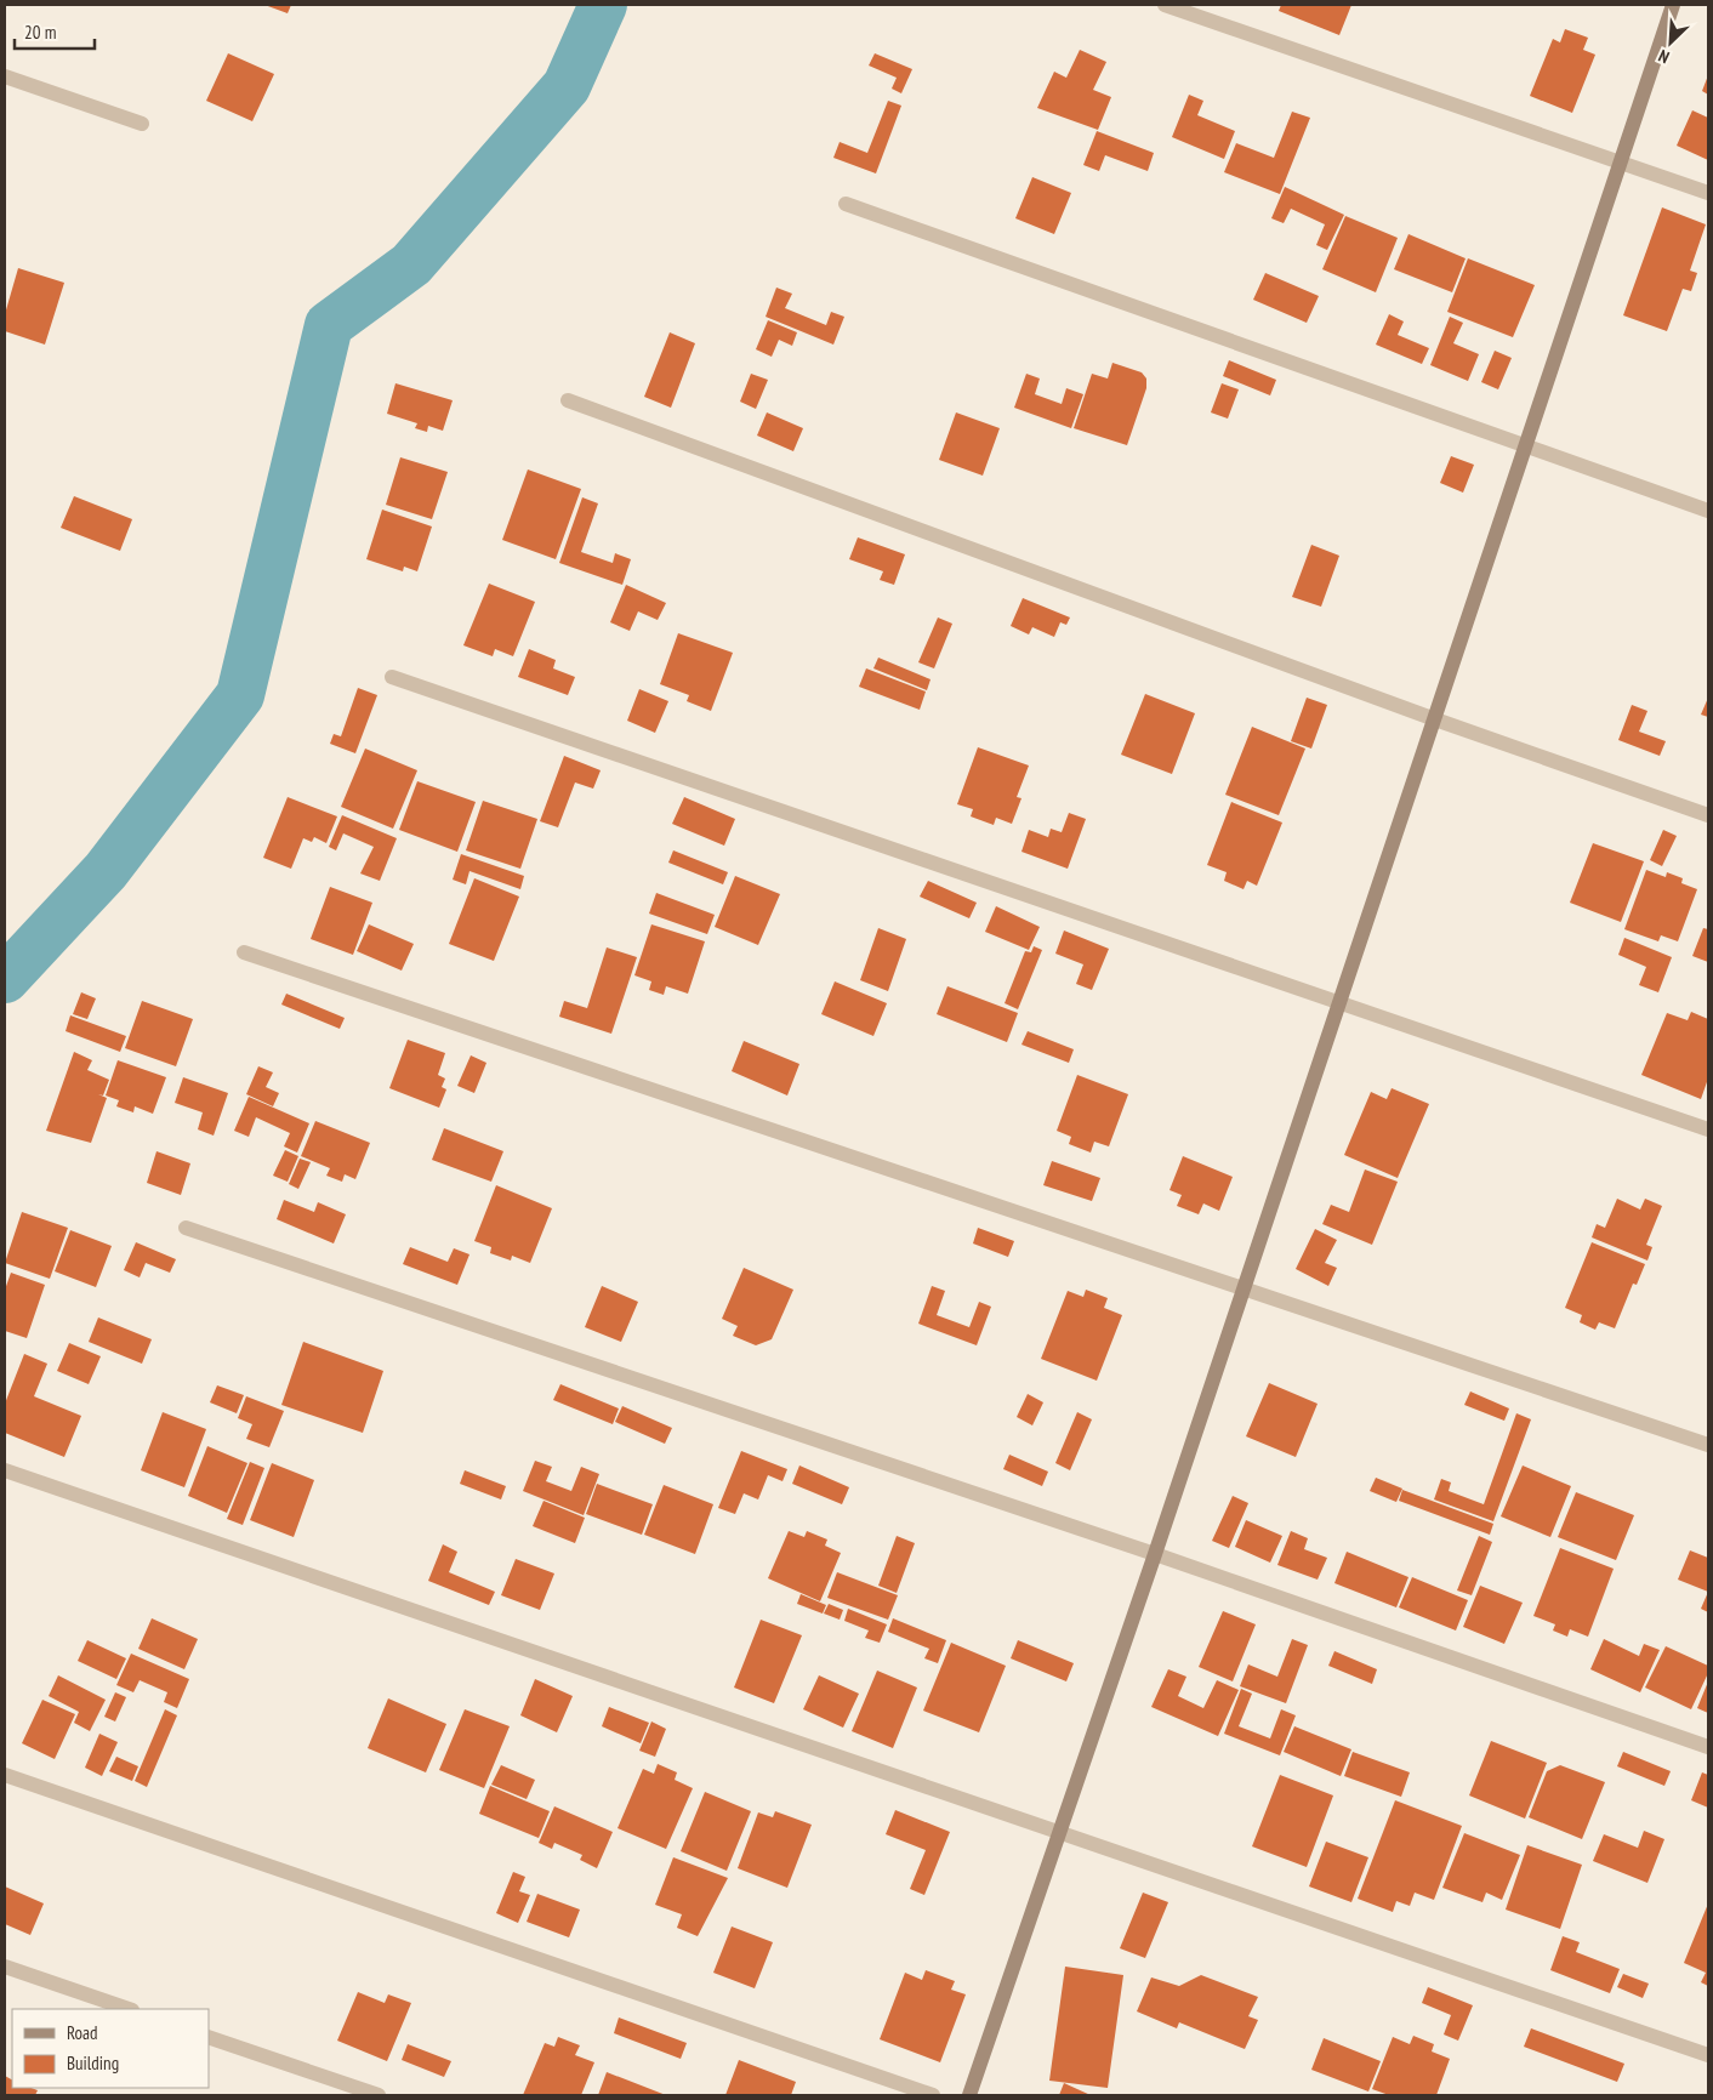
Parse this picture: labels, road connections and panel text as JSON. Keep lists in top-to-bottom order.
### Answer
{
  "legend": ["Road", "Building"],
  "scale_bar": "20 m",
  "north": "bottom left"
}
